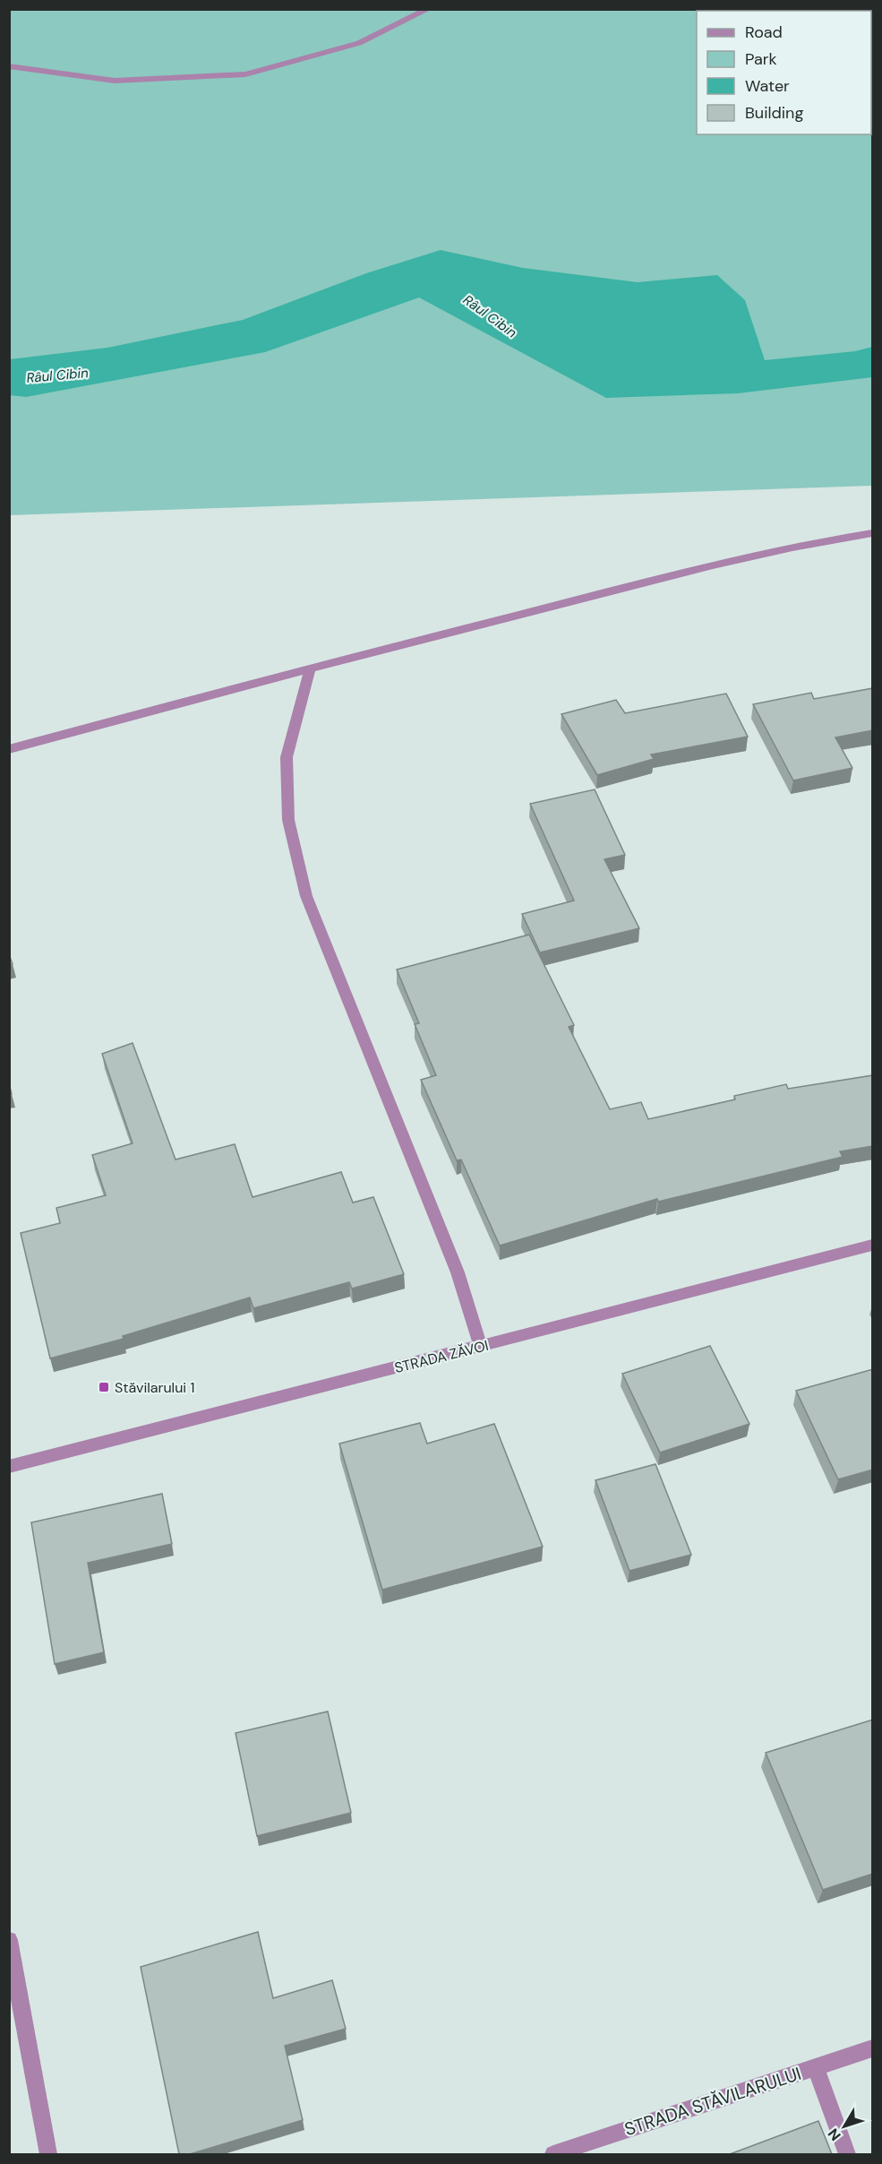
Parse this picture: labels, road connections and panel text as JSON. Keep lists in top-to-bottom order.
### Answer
{
  "streets": {
    "street": ["STRADA ZĂVOI", "STRADA STĂVILARULUI"]
  },
  "water": ["Râul Cibin"],
  "places": {
    "transit": ["Stăvilarului 1"]
  },
  "legend": [
    "Road",
    "Park",
    "Water",
    "Building"
  ],
  "north": "bottom left"
}
